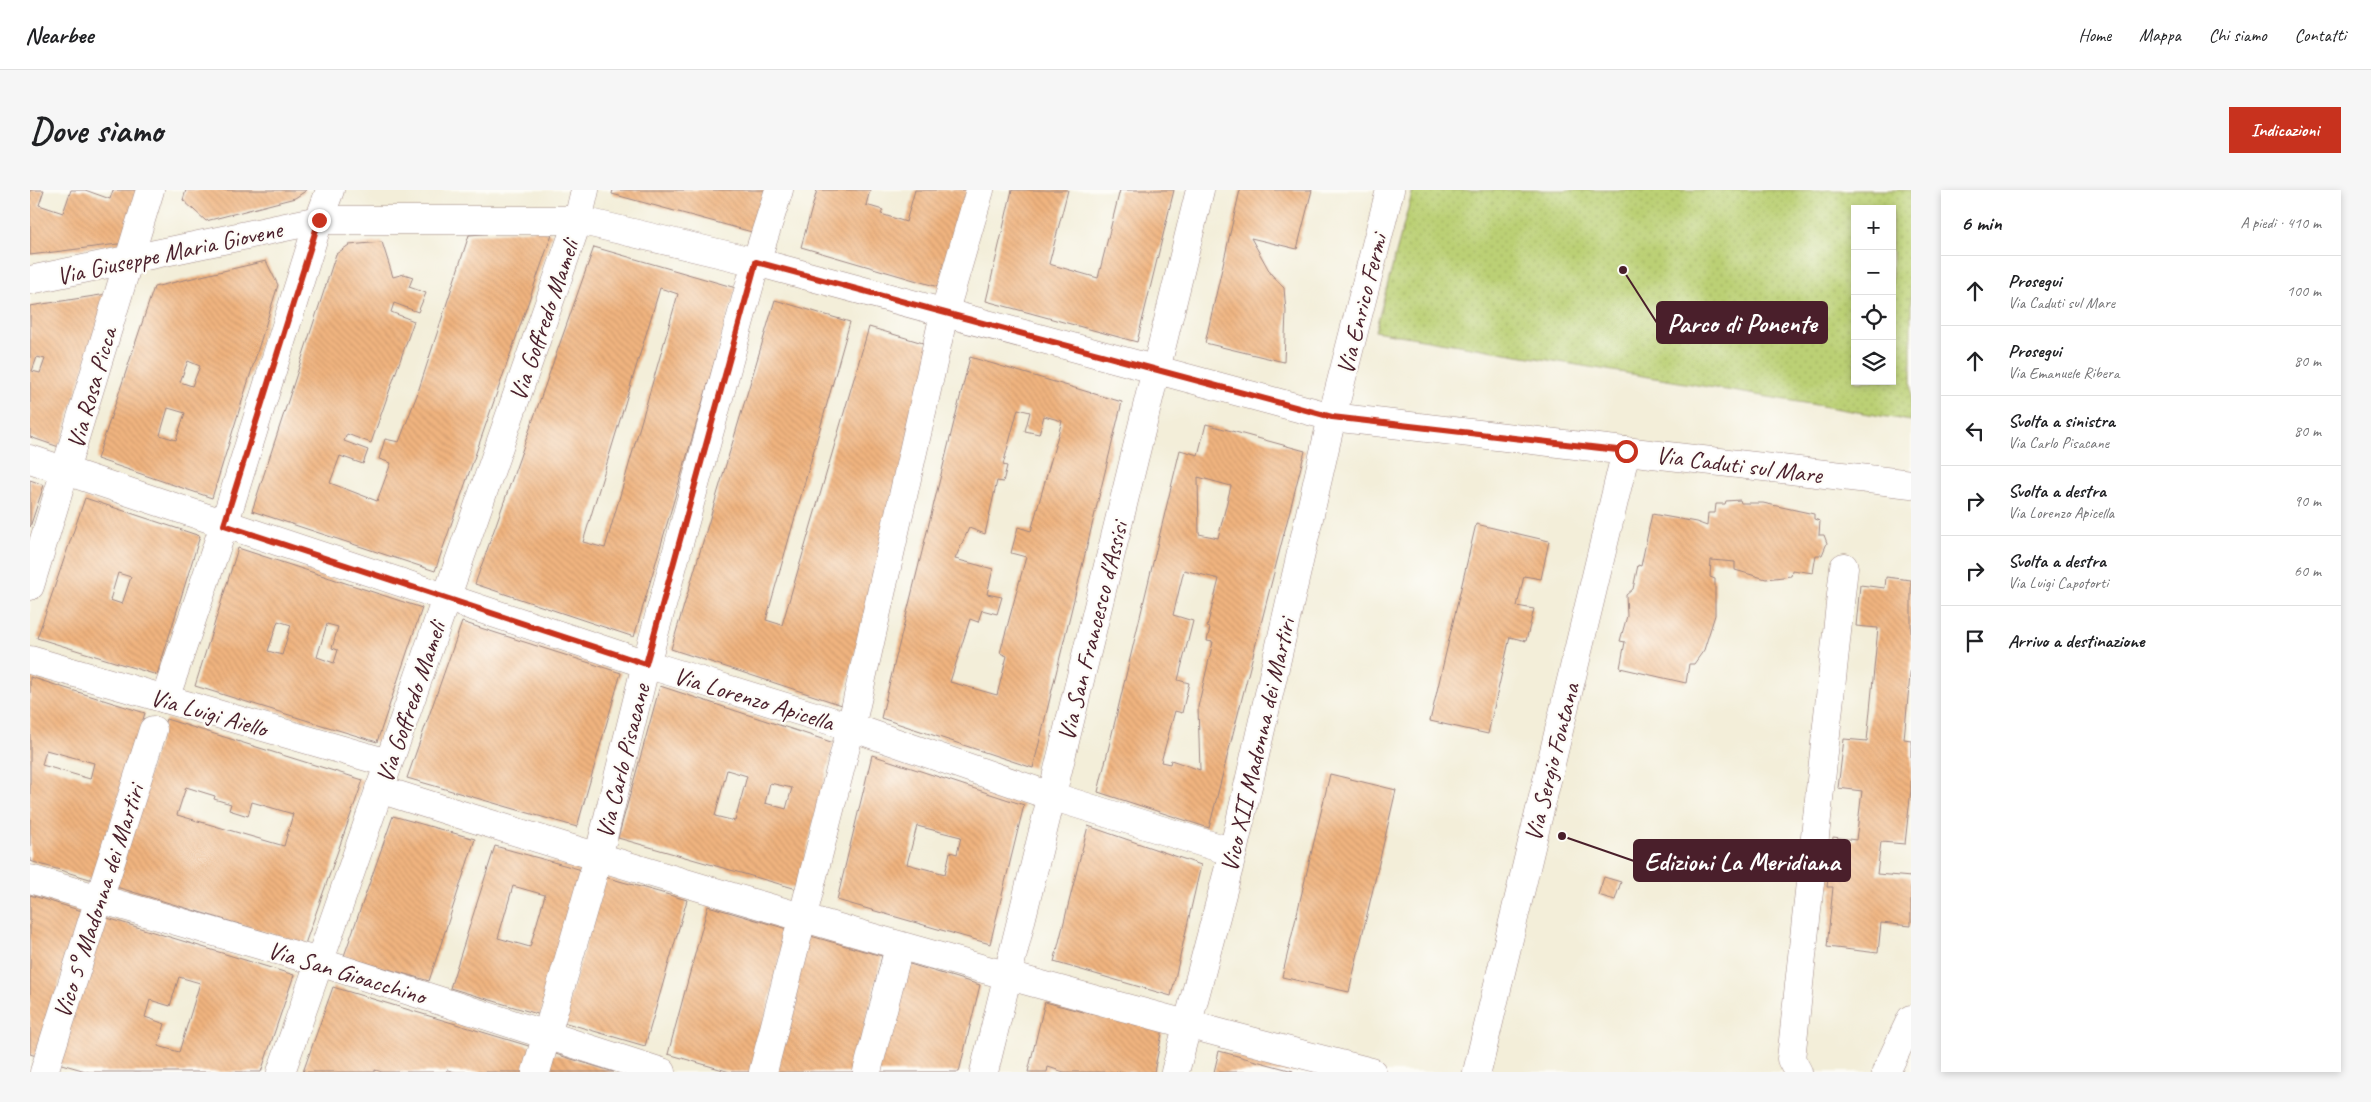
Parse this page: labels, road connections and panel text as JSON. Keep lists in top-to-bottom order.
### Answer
{
  "streets": {
    "street": [
      "Via Giuseppe Maria Giovene",
      "Via Enrico Fermi",
      "Via Goffredo Mameli",
      "Via Rosa Picca",
      "Via Caduti sul Mare",
      "Via San Francesco d'Assisi",
      "Via Lorenzo Apicella",
      "Via Luigi Aiello",
      "Vico XII Madonna dei Martiri",
      "Via Carlo Pisacane",
      "Via Sergio Fontana",
      "Vico 5° Madonna dei Martiri",
      "Via San Gioacchino"
    ]
  },
  "crossings": [
    ["Via Giuseppe Maria Giovene", "Via Goffredo Mameli"],
    ["Via Giuseppe Maria Giovene", "Via Rosa Picca"],
    ["Via Giuseppe Maria Giovene", "Via Caduti sul Mare"],
    ["Via Giuseppe Maria Giovene", "Via Carlo Pisacane"],
    ["Via Enrico Fermi", "Via Caduti sul Mare"],
    ["Via Enrico Fermi", "Vico XII Madonna dei Martiri"],
    ["Via Goffredo Mameli", "Via Lorenzo Apicella"],
    ["Via Goffredo Mameli", "Via Luigi Aiello"],
    ["Via Goffredo Mameli", "Via San Gioacchino"],
    ["Via Rosa Picca", "Via Lorenzo Apicella"],
    ["Via Caduti sul Mare", "Via San Francesco d'Assisi"],
    ["Via Caduti sul Mare", "Vico XII Madonna dei Martiri"],
    ["Via Caduti sul Mare", "Via Sergio Fontana"],
    ["Via San Francesco d'Assisi", "Via Lorenzo Apicella"],
    ["Via Lorenzo Apicella", "Vico XII Madonna dei Martiri"],
    ["Via Lorenzo Apicella", "Via Carlo Pisacane"],
    ["Via Carlo Pisacane", "Via San Gioacchino"],
    ["Vico 5° Madonna dei Martiri", "Via San Gioacchino"]
  ],
  "places": ["Parco di Ponente", "Edizioni La Meridiana"],
  "page": {
    "header": "Nearbee",
    "nav": [
      "Home",
      "Mappa",
      "Chi siamo",
      "Contatti"
    ],
    "buttons": "Indicazioni",
    "title": "Dove siamo",
    "heading": ["6 min", "A piedi · 410 m"],
    "map_buttons": ["+", "−"],
    "list": [
      ["Prosegui", "Via Caduti sul Mare", "100 m"],
      ["Prosegui", "Via Emanuele Ribera", "80 m"],
      ["Svolta a sinistra", "Via Carlo Pisacane", "80 m"],
      ["Svolta a destra", "Via Lorenzo Apicella", "90 m"],
      ["Svolta a destra", "Via Luigi Capotorti", "60 m"],
      "Arrivo a destinazione"
    ]
  }
}
